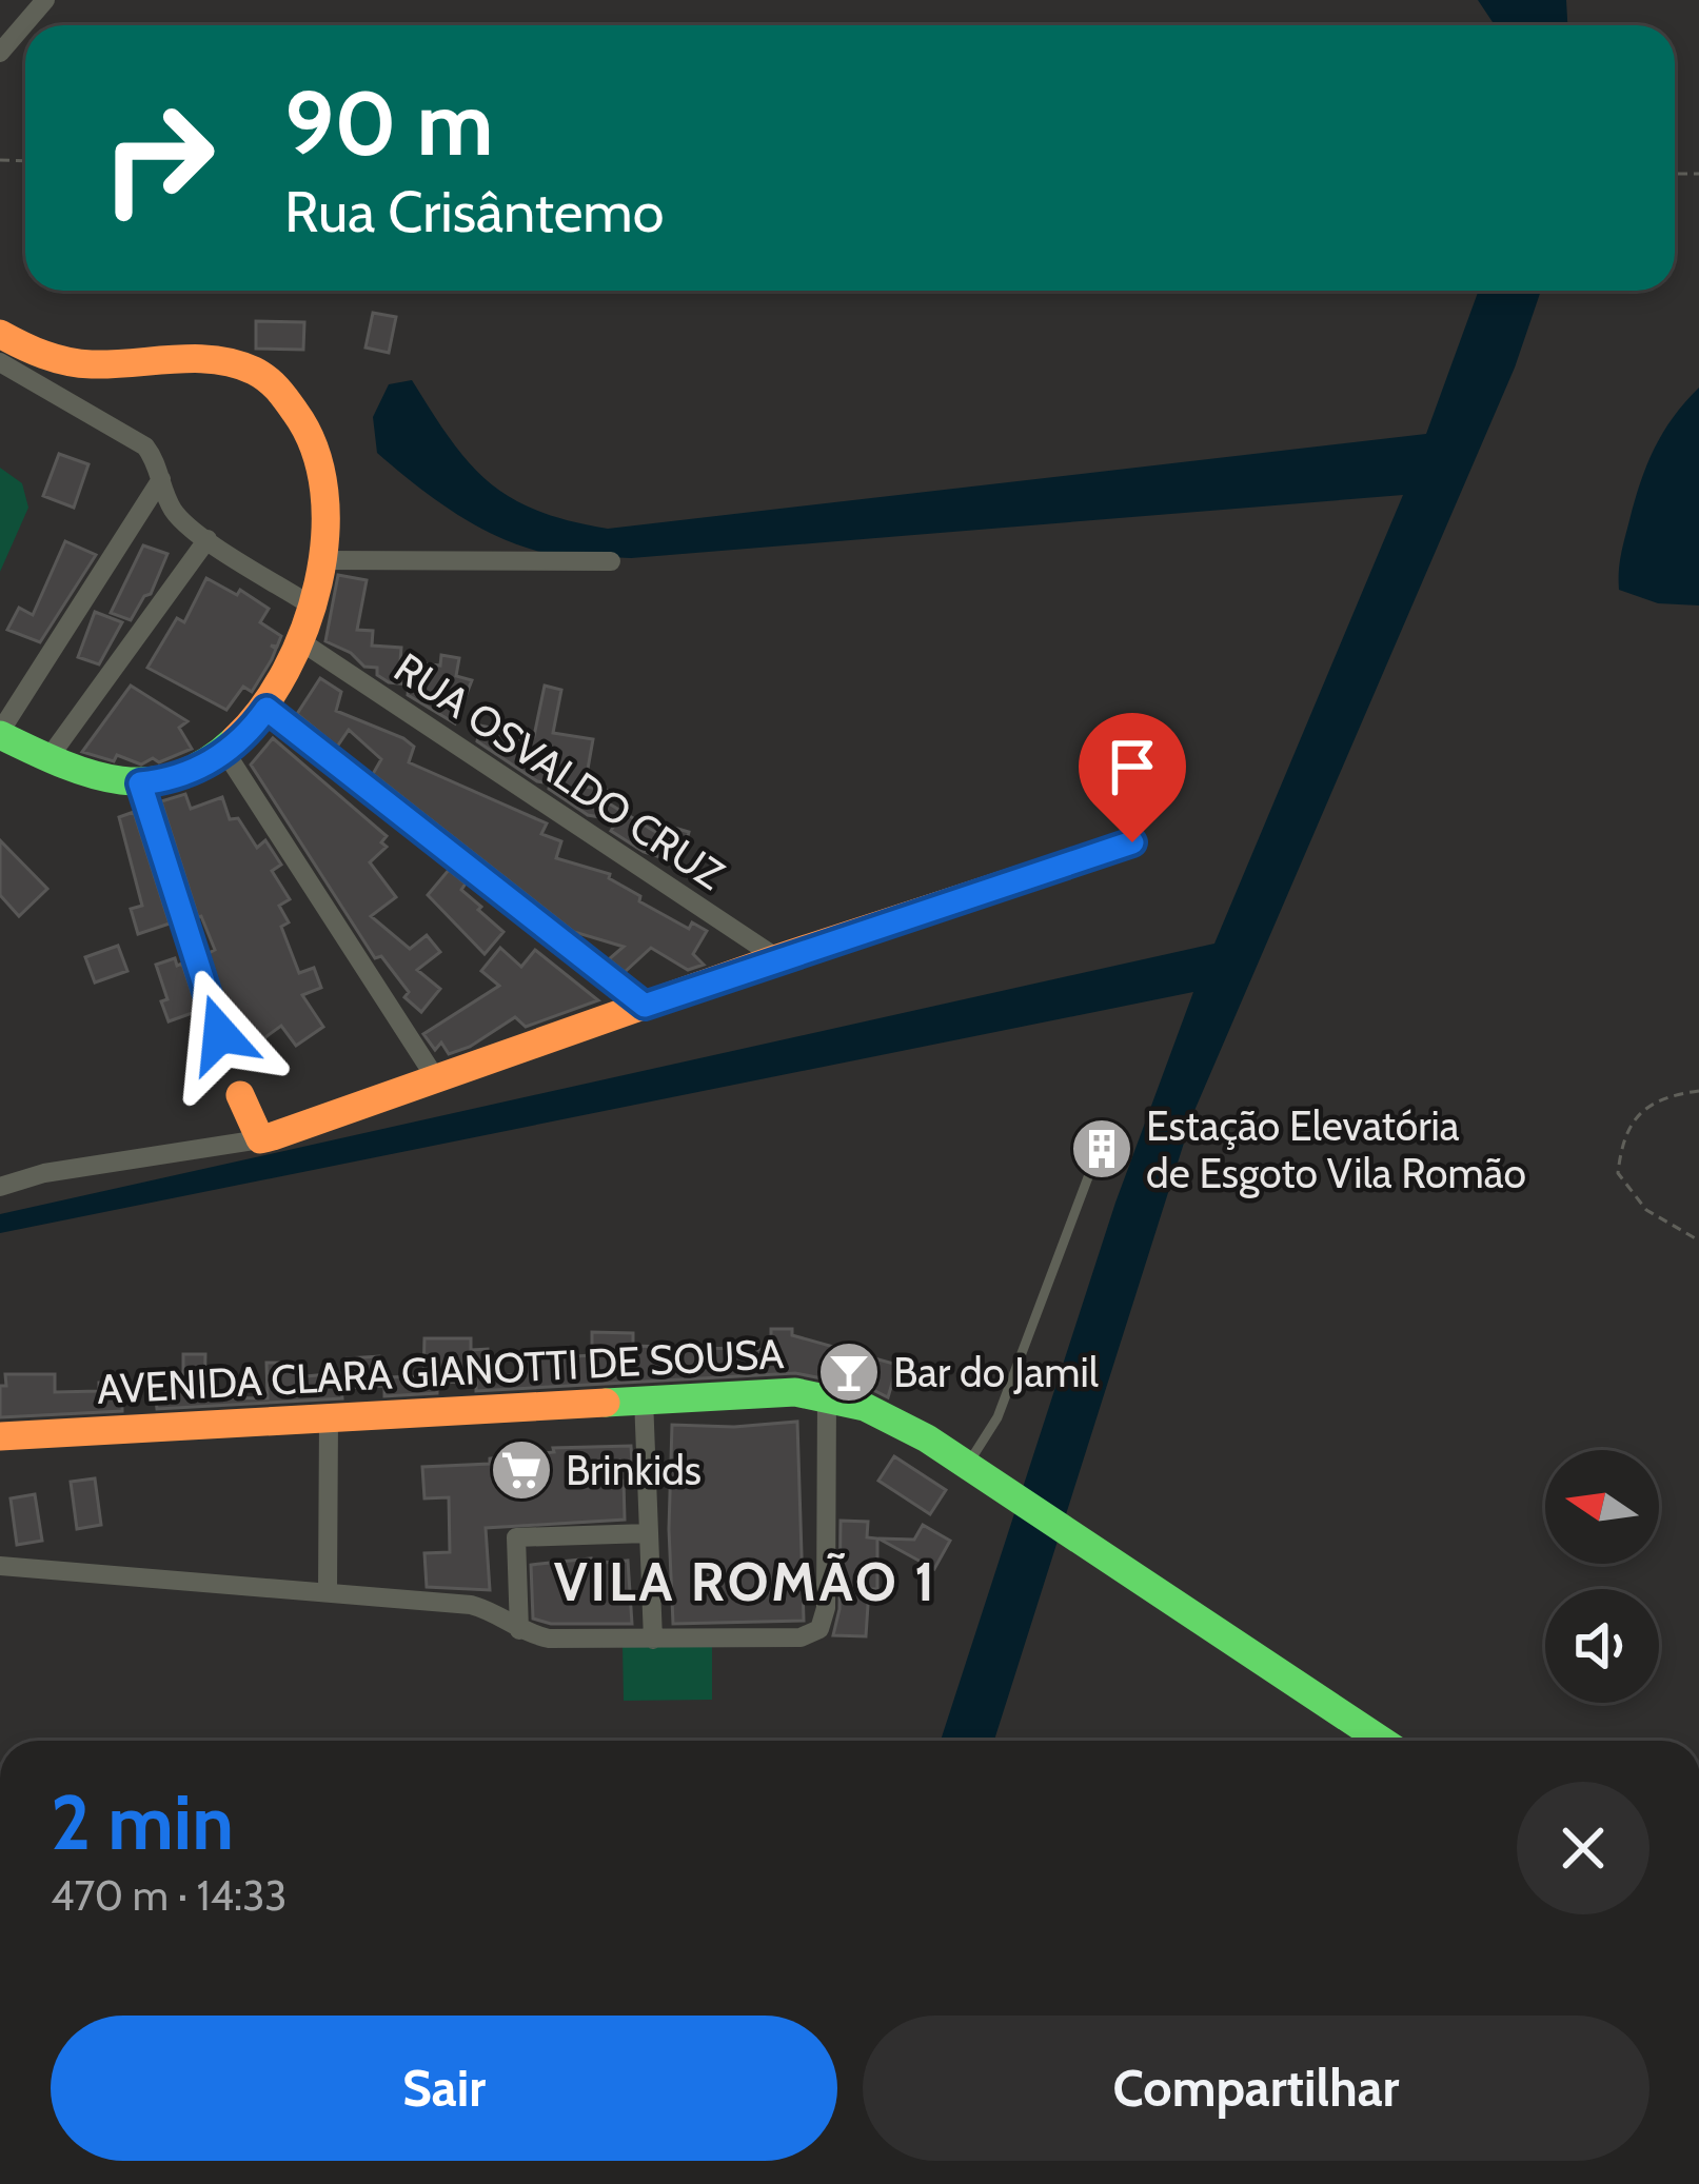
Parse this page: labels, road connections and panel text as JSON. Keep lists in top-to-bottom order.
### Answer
{
  "streets": {
    "street": ["RUA OSVALDO CRUZ", "AVENIDA CLARA GIANOTTI DE SOUSA"]
  },
  "districts": ["VILA ROMÃO 1"],
  "places": {
    "building": ["Estação Elevatória de Esgoto Vila Romão"],
    "bar": ["Bar do Jamil"],
    "supermarket": ["Brinkids"]
  },
  "north": "left",
  "page": {
    "turn": ["90 m", "Rua Crisântemo"],
    "heading": ["2 min", "470 m · 14:33"],
    "buttons": ["Sair", "Compartilhar"]
  }
}
